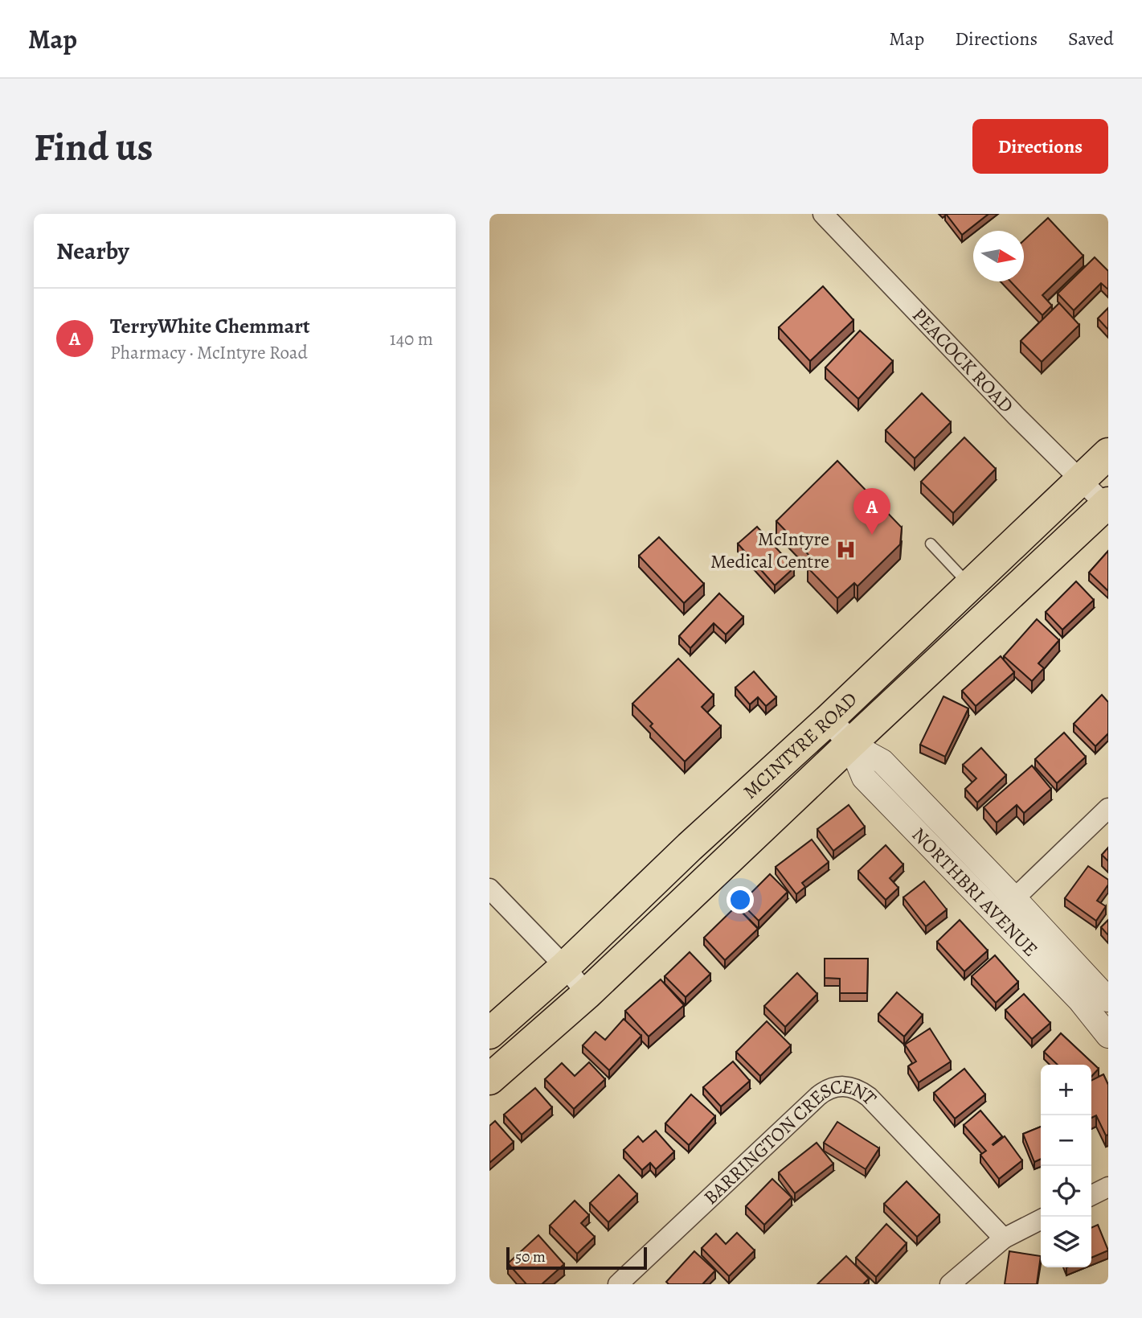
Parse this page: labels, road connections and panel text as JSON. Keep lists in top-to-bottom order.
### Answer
{
  "streets": {
    "main road": ["MCINTYRE ROAD"],
    "street": ["PEACOCK ROAD", "NORTHBRI AVENUE", "BARRINGTON CRESCENT"]
  },
  "crossings": [
    ["PEACOCK ROAD", "MCINTYRE ROAD"],
    ["MCINTYRE ROAD", "NORTHBRI AVENUE"]
  ],
  "places": {
    "hospital": ["McIntyre Medical Centre"]
  },
  "scale_bar": "50 m",
  "north": "right",
  "page": {
    "header": "Map",
    "nav": ["Map", "Directions", "Saved"],
    "buttons": "Directions",
    "title": "Find us",
    "heading": "Nearby",
    "list": [
      {
        "mark": "A",
        "name": "TerryWhite Chemmart",
        "note": "Pharmacy · McIntyre Road",
        "value": "140 m"
      }
    ],
    "pins": "A",
    "map_buttons": ["+", "−"],
    "scale": "50 m"
  }
}
